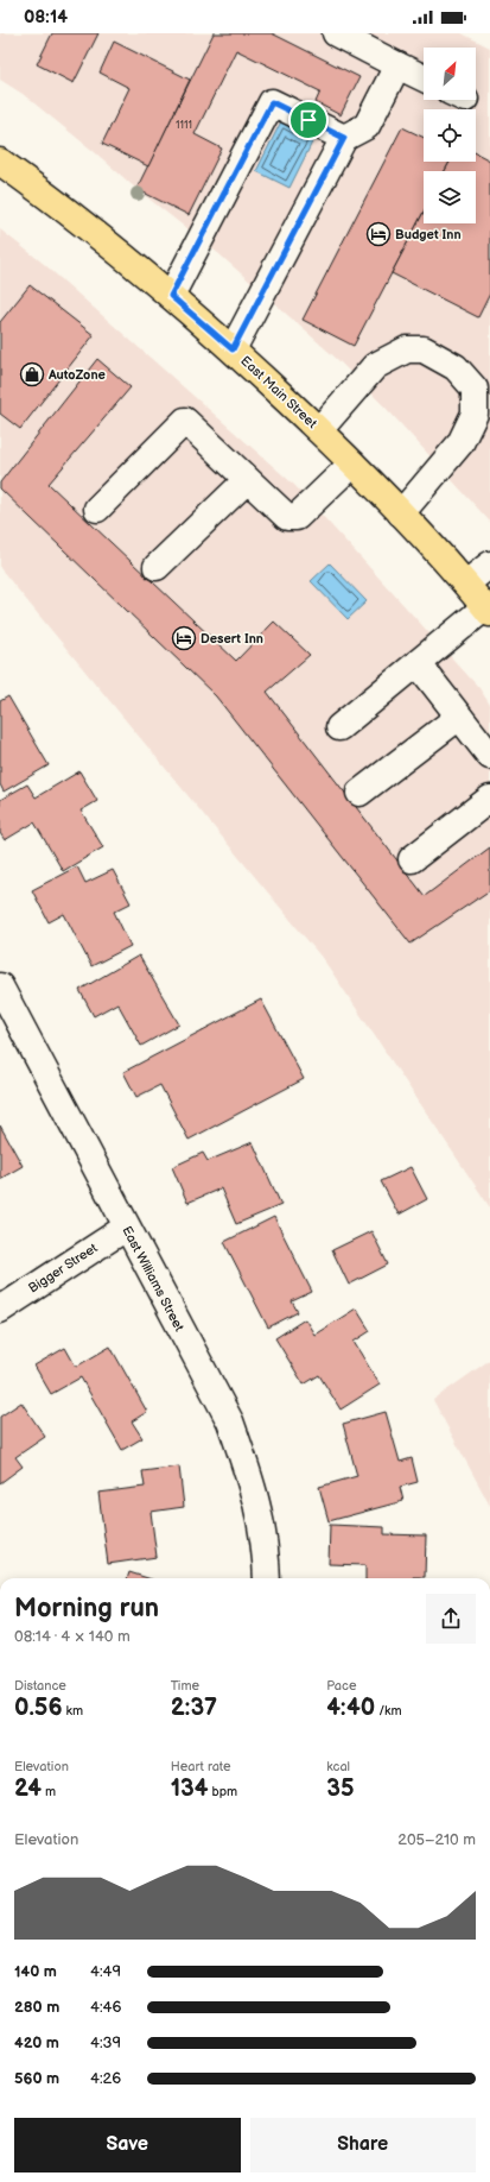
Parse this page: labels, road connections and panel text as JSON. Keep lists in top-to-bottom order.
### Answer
{
  "streets": {
    "main road": ["East Main Street"],
    "street": ["Bigger Street", "East Williams Street"]
  },
  "crossings": [
    ["Bigger Street", "East Williams Street"]
  ],
  "places": {
    "hotel": ["Budget Inn", "Desert Inn"],
    "shop": ["AutoZone"]
  },
  "house_numbers": ["1111"],
  "north": "top right",
  "page": {
    "status": "08:14",
    "heading": ["Morning run", "08:14 · 4 × 140 m"],
    "stats": [
      ["Distance", "0.56 km"],
      ["Time", "2:37"],
      ["Pace", "4:40 /km"],
      ["Elevation", "24 m"],
      ["Heart rate", "134 bpm"],
      ["kcal", "35"]
    ],
    "chart": ["Elevation", "205–210 m"],
    "list": [
      {
        "name": "140 m",
        "note": "4:49"
      },
      {
        "name": "280 m",
        "note": "4:46"
      },
      {
        "name": "420 m",
        "note": "4:39"
      },
      {
        "name": "560 m",
        "note": "4:26"
      }
    ],
    "buttons": ["Save", "Share"]
  }
}
